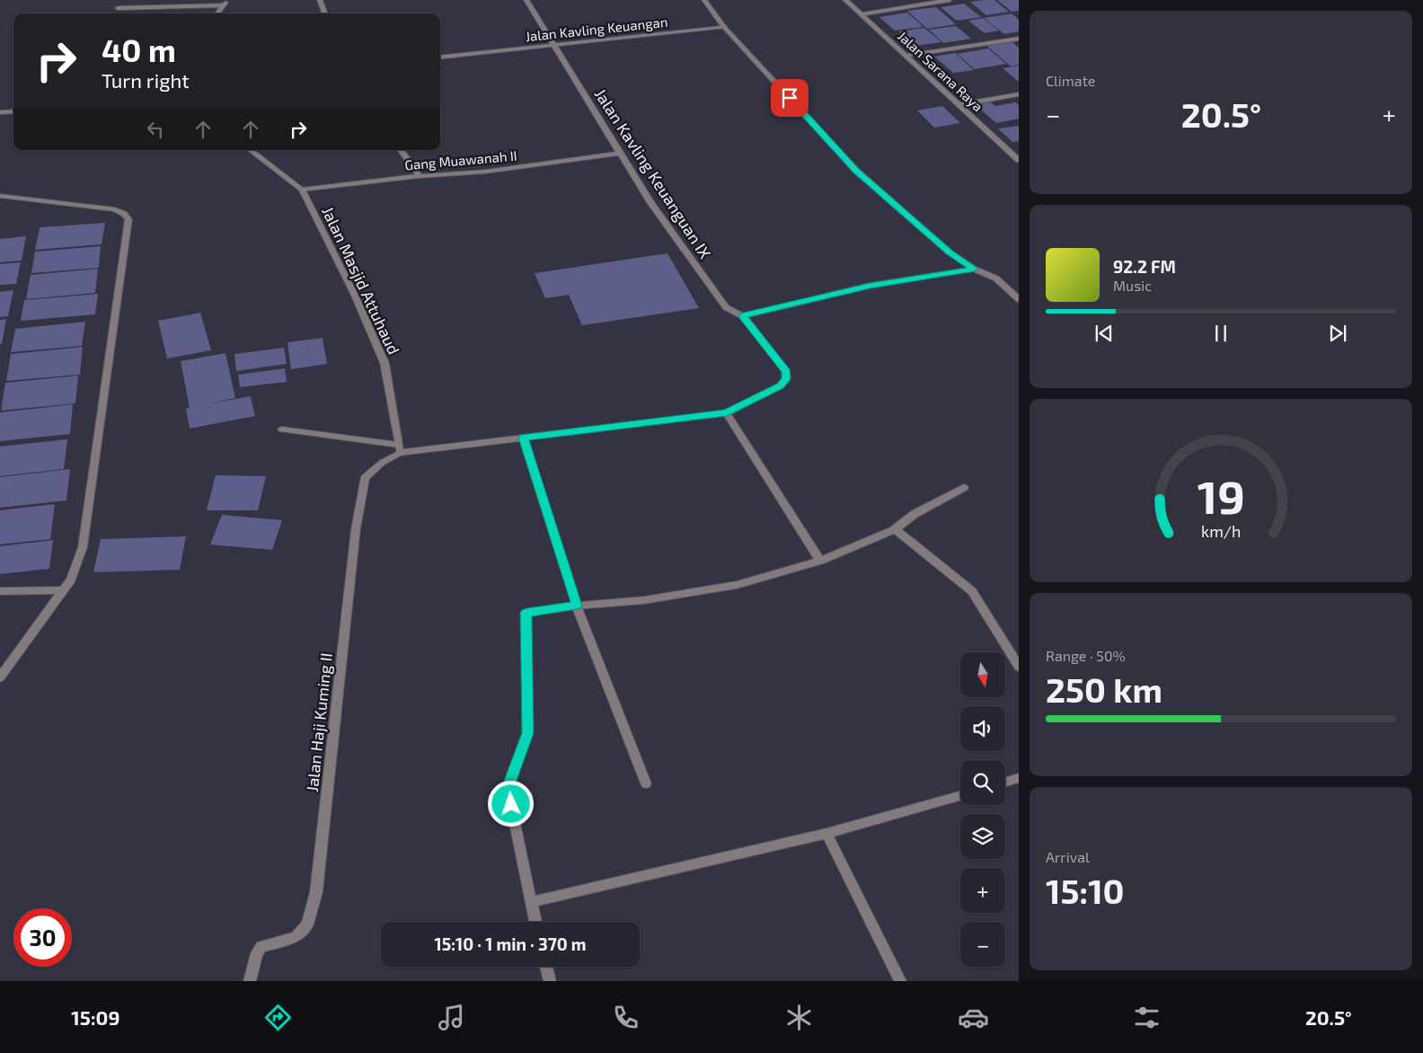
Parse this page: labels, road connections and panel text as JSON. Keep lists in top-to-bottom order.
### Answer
{
  "streets": {
    "street": [
      "Jalan Kavling Keuangan",
      "Jalan Sarana Raya",
      "Gang Muawanah II",
      "Jalan Kavling Keuanguan IX",
      "Jalan Masjid Attuhaud",
      "Jalan Haji Kuming II"
    ]
  },
  "crossings": [
    ["Jalan Kavling Keuangan", "Jalan Kavling Keuanguan IX"],
    ["Gang Muawanah II", "Jalan Kavling Keuanguan IX"],
    ["Gang Muawanah II", "Jalan Masjid Attuhaud"],
    ["Jalan Kavling Keuanguan IX", "Jalan Masjid Attuhaud"],
    ["Jalan Kavling Keuanguan IX", "Jalan Haji Kuming II"],
    ["Jalan Masjid Attuhaud", "Jalan Haji Kuming II"]
  ],
  "north": "bottom",
  "page": {
    "tile": [
      "Climate",
      ["Range · 50%", "250 km"],
      ["Arrival", "15:10"]
    ],
    "turn": ["40 m", "Turn right"],
    "heat": ["−", "20.5°", "+"],
    "song": ["92.2 FM", "Music"],
    "map_buttons": ["+", "−"],
    "limit": "30",
    "trip": "15:10 · 1 min · 370 m",
    "tabs": ["15:09", "20.5°"],
    "gauge": ["19", "km/h"]
  }
}
